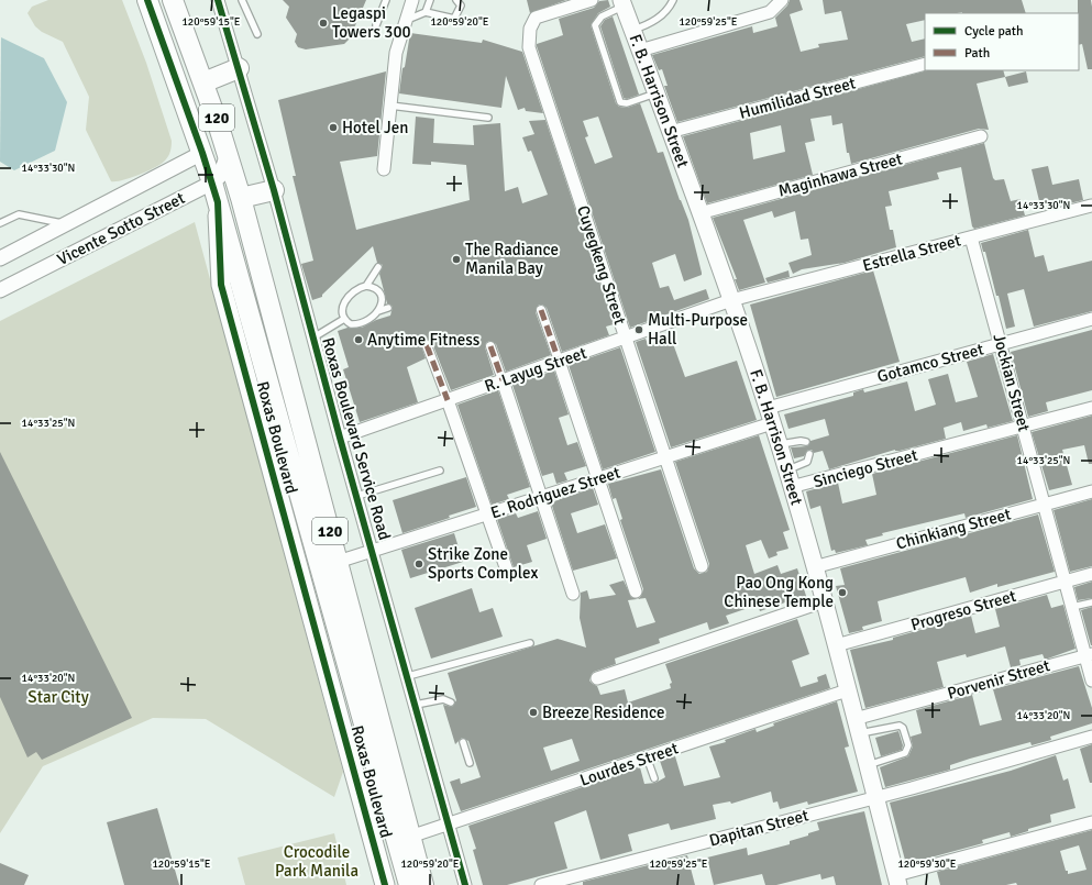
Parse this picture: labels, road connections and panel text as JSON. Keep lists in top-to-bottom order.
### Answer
{
  "streets": {
    "highway": ["120", "Roxas Boulevard"],
    "main road": ["F. B. Harrison Street"],
    "street": [
      "Humilidad Street",
      "Maginhawa Street",
      "Vicente Sotto Street",
      "Estrella Street",
      "Cuyegkeng Street",
      "Gotamco Street",
      "R. Layug Street",
      "Jockian Street",
      "Roxas Boulevard Service Road",
      "Sinciego Street",
      "E. Rodriguez Street",
      "Chinkiang Street",
      "Progreso Street",
      "Porvenir Street",
      "Lourdes Street",
      "Dapitan Street"
    ]
  },
  "crossings": [
    ["Humilidad Street", "F. B. Harrison Street"],
    ["F. B. Harrison Street", "Maginhawa Street"],
    ["F. B. Harrison Street", "Estrella Street"],
    ["F. B. Harrison Street", "Gotamco Street"],
    ["F. B. Harrison Street", "R. Layug Street"],
    ["F. B. Harrison Street", "Sinciego Street"],
    ["F. B. Harrison Street", "E. Rodriguez Street"],
    ["F. B. Harrison Street", "Chinkiang Street"],
    ["F. B. Harrison Street", "Progreso Street"],
    ["F. B. Harrison Street", "Porvenir Street"],
    ["F. B. Harrison Street", "Lourdes Street"],
    ["F. B. Harrison Street", "Dapitan Street"],
    ["Vicente Sotto Street", "Roxas Boulevard"],
    ["Estrella Street", "R. Layug Street"],
    ["Estrella Street", "Jockian Street"],
    ["Cuyegkeng Street", "R. Layug Street"],
    ["Cuyegkeng Street", "E. Rodriguez Street"],
    ["Gotamco Street", "Jockian Street"],
    ["Gotamco Street", "E. Rodriguez Street"],
    ["R. Layug Street", "Roxas Boulevard Service Road"],
    ["Jockian Street", "Sinciego Street"],
    ["Jockian Street", "Chinkiang Street"],
    ["Jockian Street", "Progreso Street"],
    ["Jockian Street", "Porvenir Street"],
    ["Roxas Boulevard", "E. Rodriguez Street"],
    ["Roxas Boulevard", "Lourdes Street"],
    ["Roxas Boulevard Service Road", "E. Rodriguez Street"],
    ["Roxas Boulevard Service Road", "Lourdes Street"]
  ],
  "parks": ["Star City", "Crocodile Park Manila"],
  "places": [
    "Legaspi Towers 300",
    "Hotel Jen",
    "The Radiance Manila Bay",
    "Multi-Purpose Hall",
    "Anytime Fitness",
    "Strike Zone Sports Complex",
    "Pao Ong Kong Chinese Temple",
    "Breeze Residence"
  ],
  "legend": ["Cycle path", "Path"],
  "coordinates": [
    "120°59'15\"E",
    "120°59'20\"E",
    "120°59'25\"E",
    "14°33'30\"N",
    "14°33'25\"N",
    "14°33'20\"N",
    "120°59'30\"E"
  ]
}
